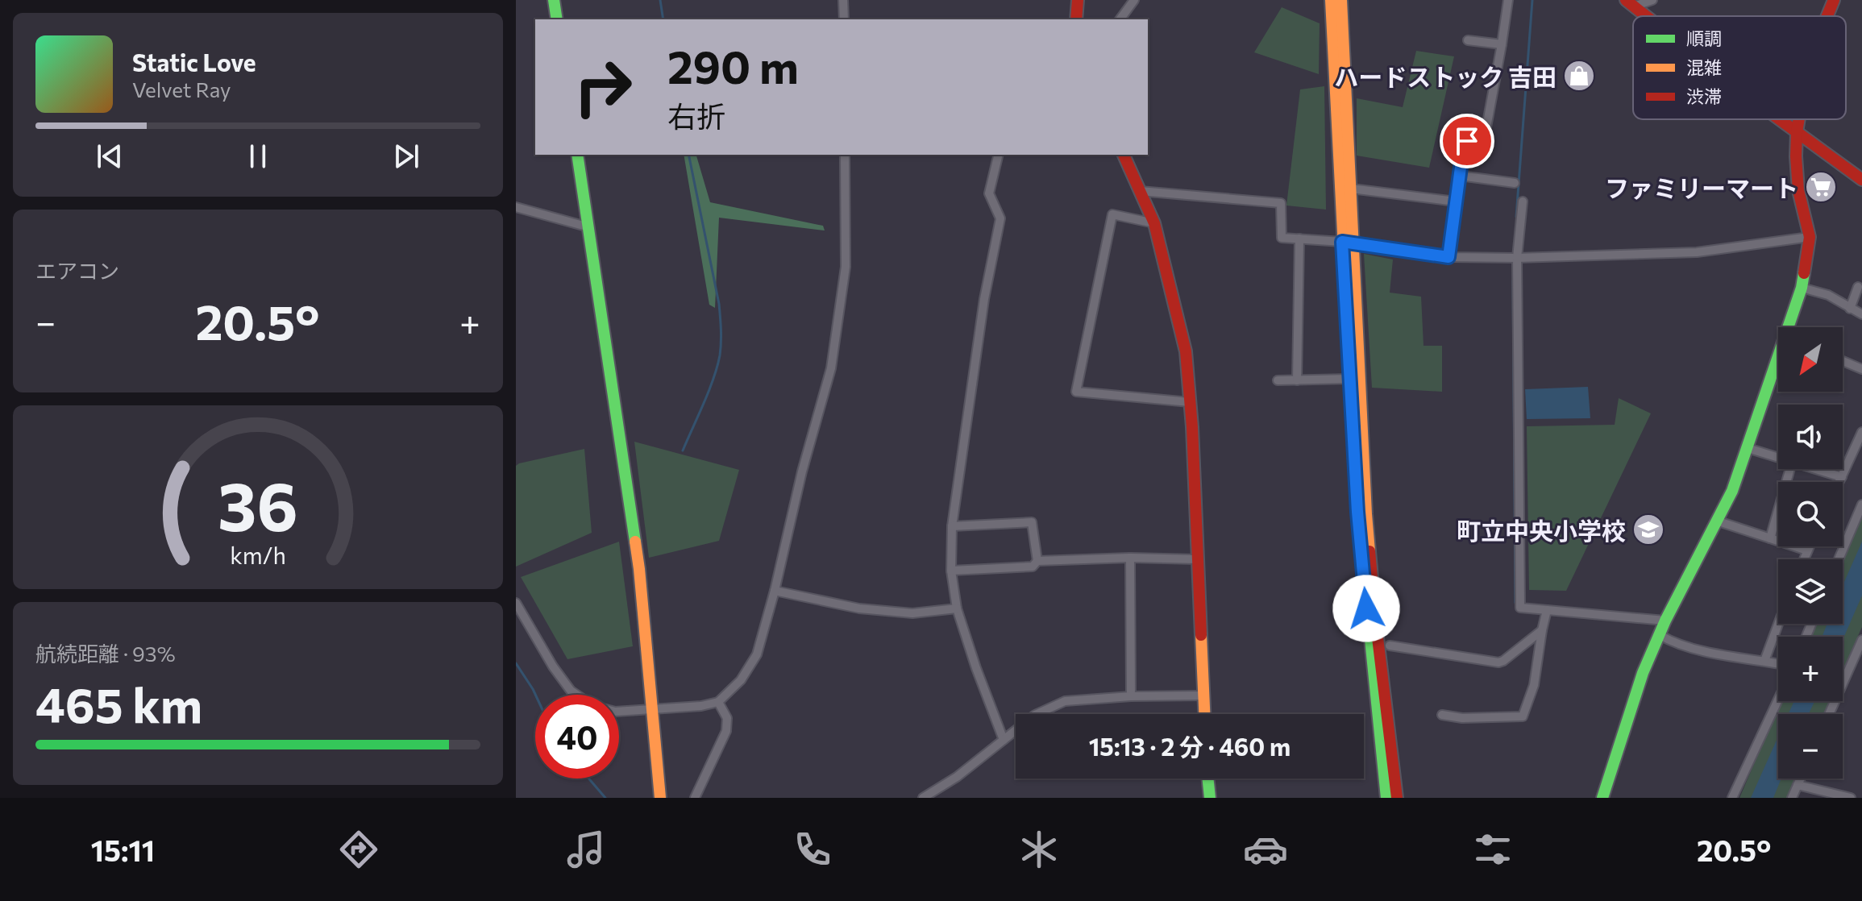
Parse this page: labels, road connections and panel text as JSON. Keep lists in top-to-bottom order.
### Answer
{
  "places": {
    "shop": ["ハードストック 吉田"],
    "supermarket": ["ファミリーマート"],
    "school or university": ["町立中央小学校"]
  },
  "legend": ["順調", "混雑", "渋滞"],
  "north": "bottom left",
  "page": {
    "turn": ["290 m", "右折"],
    "song": ["Static Love", "Velvet Ray"],
    "tile": [
      "エアコン",
      ["航続距離 · 93%", "465 km"]
    ],
    "heat": ["−", "20.5°", "+"],
    "map_buttons": ["+", "−"],
    "limit": "40",
    "trip": "15:13 · 2 分 · 460 m",
    "tabs": ["15:11", "20.5°"],
    "gauge": ["36", "km/h"]
  }
}
